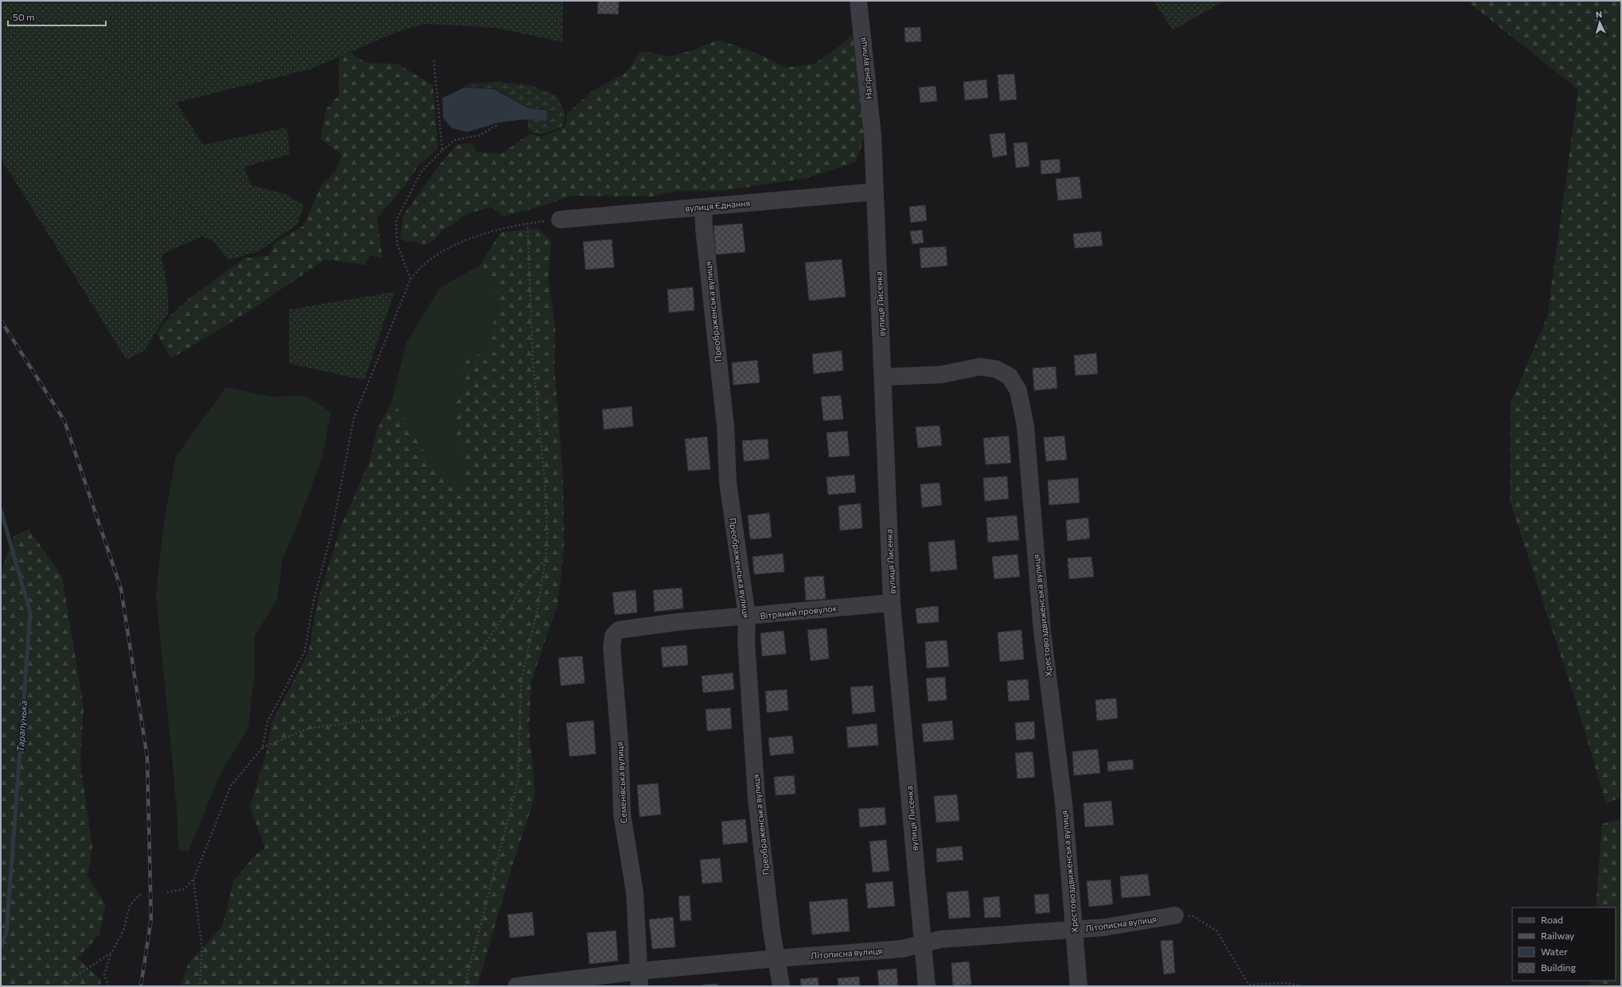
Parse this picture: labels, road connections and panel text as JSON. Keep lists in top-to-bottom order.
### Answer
{
  "streets": {
    "street": [
      "Нагірна вулиця",
      "вулиця Єднання",
      "вулиця Лисенка",
      "Преображенська вулиця",
      "Вітряний провулок",
      "Хрестовоздвиженська вулиця",
      "Семенівська вулиця",
      "Літописна вулиця"
    ]
  },
  "crossings": [
    ["Нагірна вулиця", "вулиця Лисенка"],
    ["вулиця Єднання", "вулиця Лисенка"],
    ["вулиця Єднання", "Преображенська вулиця"],
    ["вулиця Лисенка", "Вітряний провулок"],
    ["вулиця Лисенка", "Хрестовоздвиженська вулиця"],
    ["вулиця Лисенка", "Літописна вулиця"],
    ["Преображенська вулиця", "Вітряний провулок"],
    ["Преображенська вулиця", "Літописна вулиця"],
    ["Вітряний провулок", "Семенівська вулиця"],
    ["Хрестовоздвиженська вулиця", "Літописна вулиця"],
    ["Семенівська вулиця", "Літописна вулиця"]
  ],
  "water": ["Тарапунька"],
  "legend": [
    "Road",
    "Railway",
    "Water",
    "Building"
  ],
  "scale_bar": "50 m",
  "north": "top"
}
